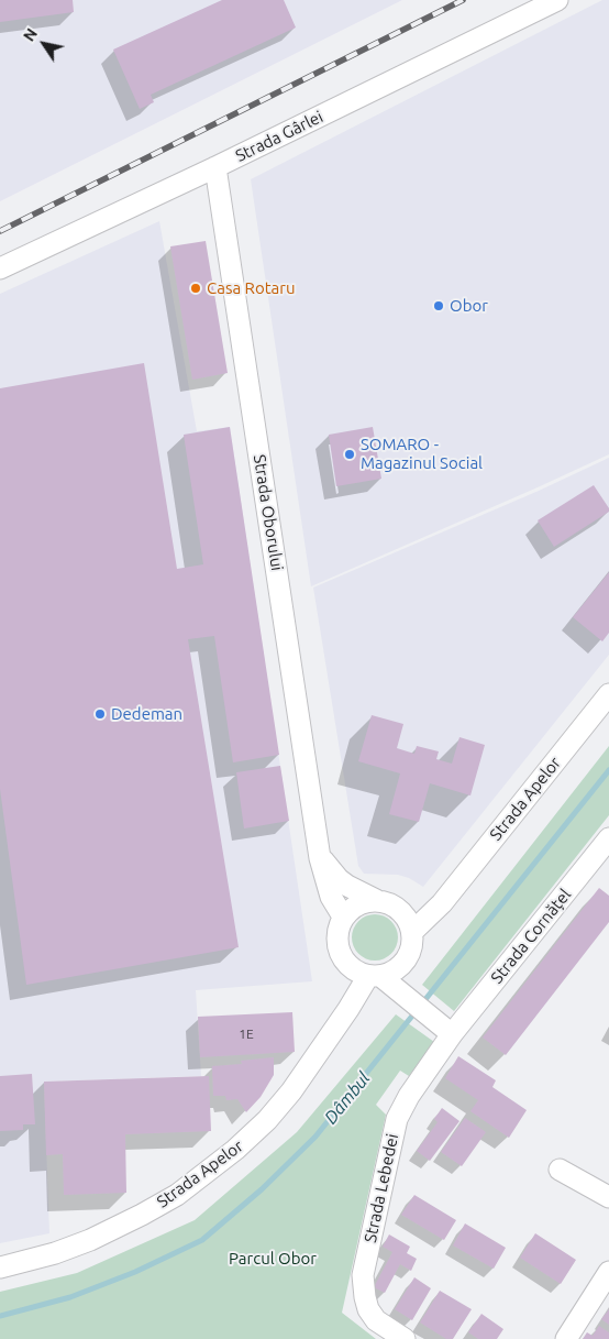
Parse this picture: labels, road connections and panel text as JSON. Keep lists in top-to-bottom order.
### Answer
{
  "streets": {
    "street": [
      "Strada Gârlei",
      "Strada Oborului",
      "Strada Apelor",
      "Strada Cornățel",
      "Strada Lebedei"
    ]
  },
  "crossings": [
    ["Strada Gârlei", "Strada Oborului"],
    ["Strada Oborului", "Strada Apelor"],
    ["Strada Cornățel", "Strada Lebedei"]
  ],
  "water": ["Dâmbul"],
  "parks": ["Parcul Obor"],
  "places": [
    "Casa Rotaru",
    "Obor",
    "SOMARO - Magazinul Social",
    "Dedeman"
  ],
  "house_numbers": ["1E"],
  "north": "top left"
}
